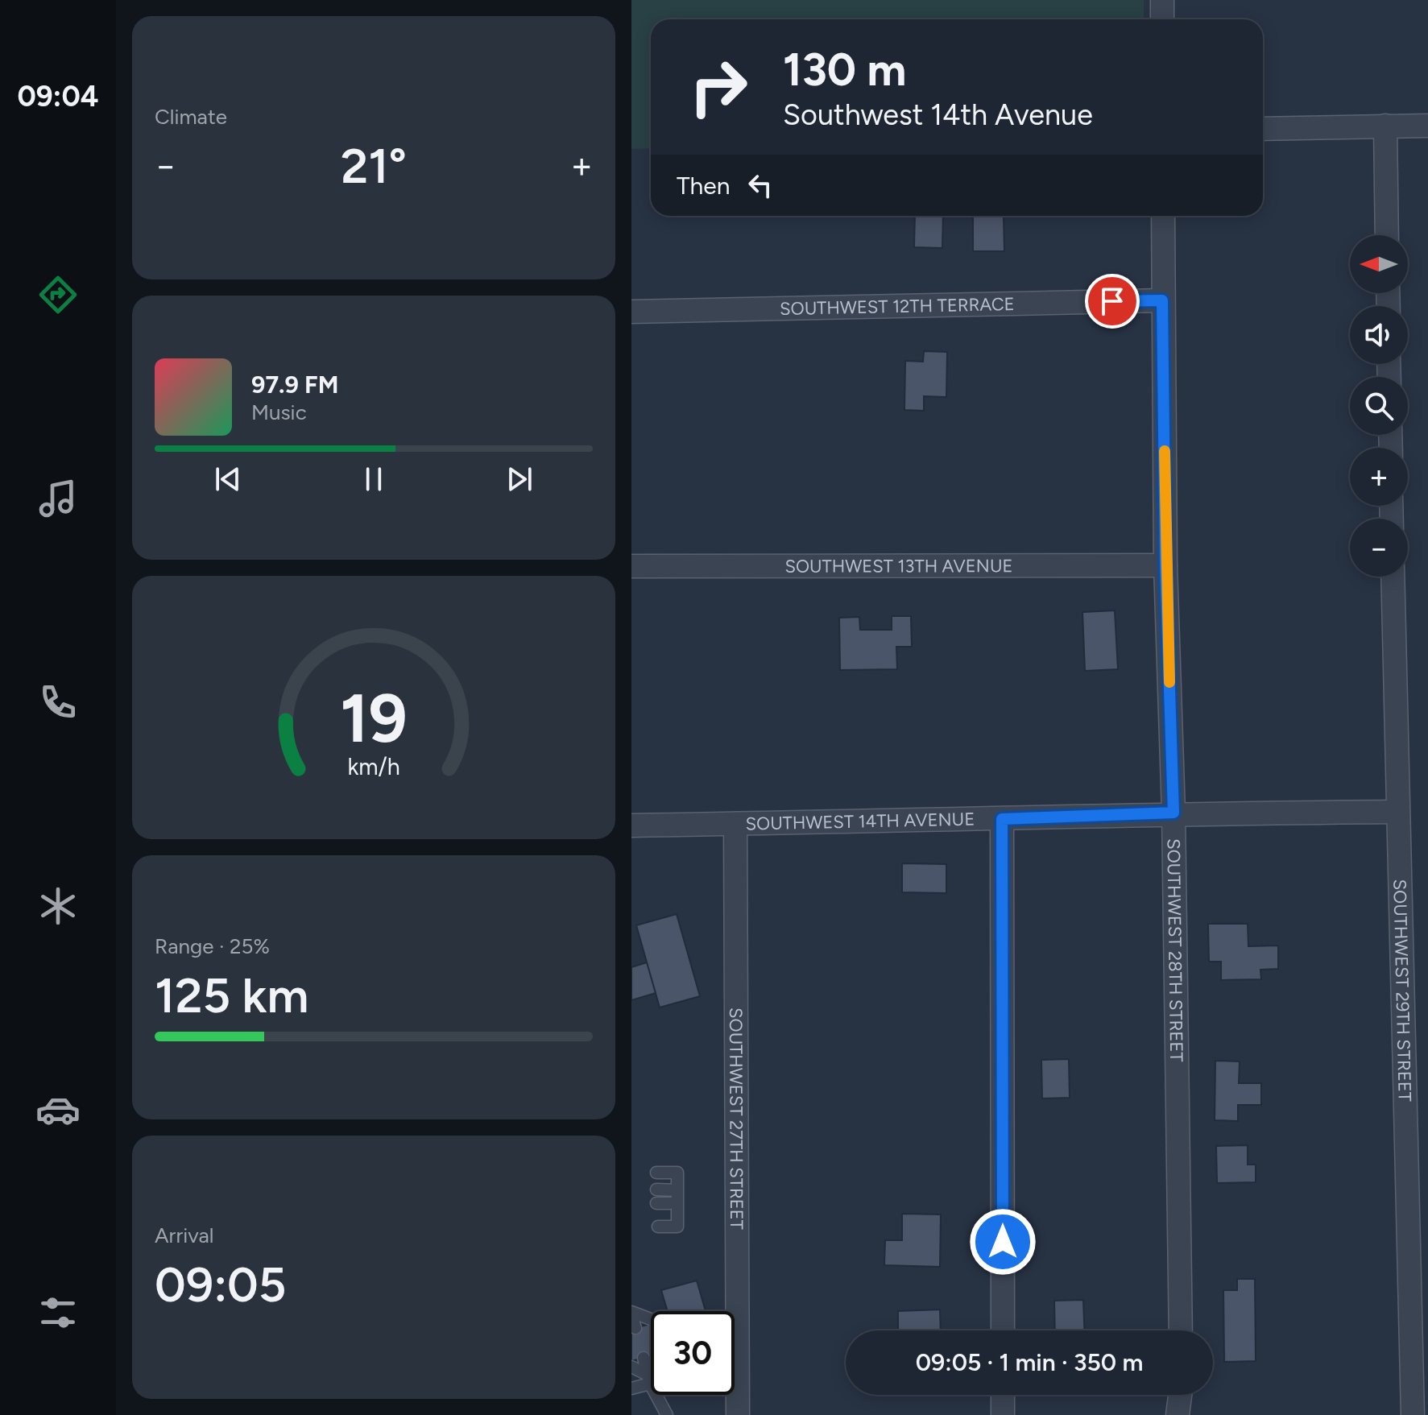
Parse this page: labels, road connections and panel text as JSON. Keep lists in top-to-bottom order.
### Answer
{
  "streets": {
    "street": [
      "SOUTHWEST 12TH TERRACE",
      "SOUTHWEST 13TH AVENUE",
      "SOUTHWEST 14TH AVENUE",
      "SOUTHWEST 28TH STREET",
      "SOUTHWEST 29TH STREET",
      "SOUTHWEST 27TH STREET"
    ]
  },
  "crossings": [
    ["SOUTHWEST 12TH TERRACE", "SOUTHWEST 28TH STREET"],
    ["SOUTHWEST 13TH AVENUE", "SOUTHWEST 28TH STREET"],
    ["SOUTHWEST 14TH AVENUE", "SOUTHWEST 28TH STREET"],
    ["SOUTHWEST 14TH AVENUE", "SOUTHWEST 29TH STREET"],
    ["SOUTHWEST 14TH AVENUE", "SOUTHWEST 27TH STREET"]
  ],
  "north": "left",
  "page": {
    "tabs": "09:04",
    "tile": [
      "Climate",
      ["Range · 25%", "125 km"],
      ["Arrival", "09:05"]
    ],
    "turn": ["130 m", "Southwest 14th Avenue"],
    "heat": ["−", "21°", "+"],
    "then": "Then",
    "map_buttons": ["+", "−"],
    "song": ["97.9 FM", "Music"],
    "limit": "30",
    "trip": "09:05 · 1 min · 350 m",
    "gauge": ["19", "km/h"]
  }
}
